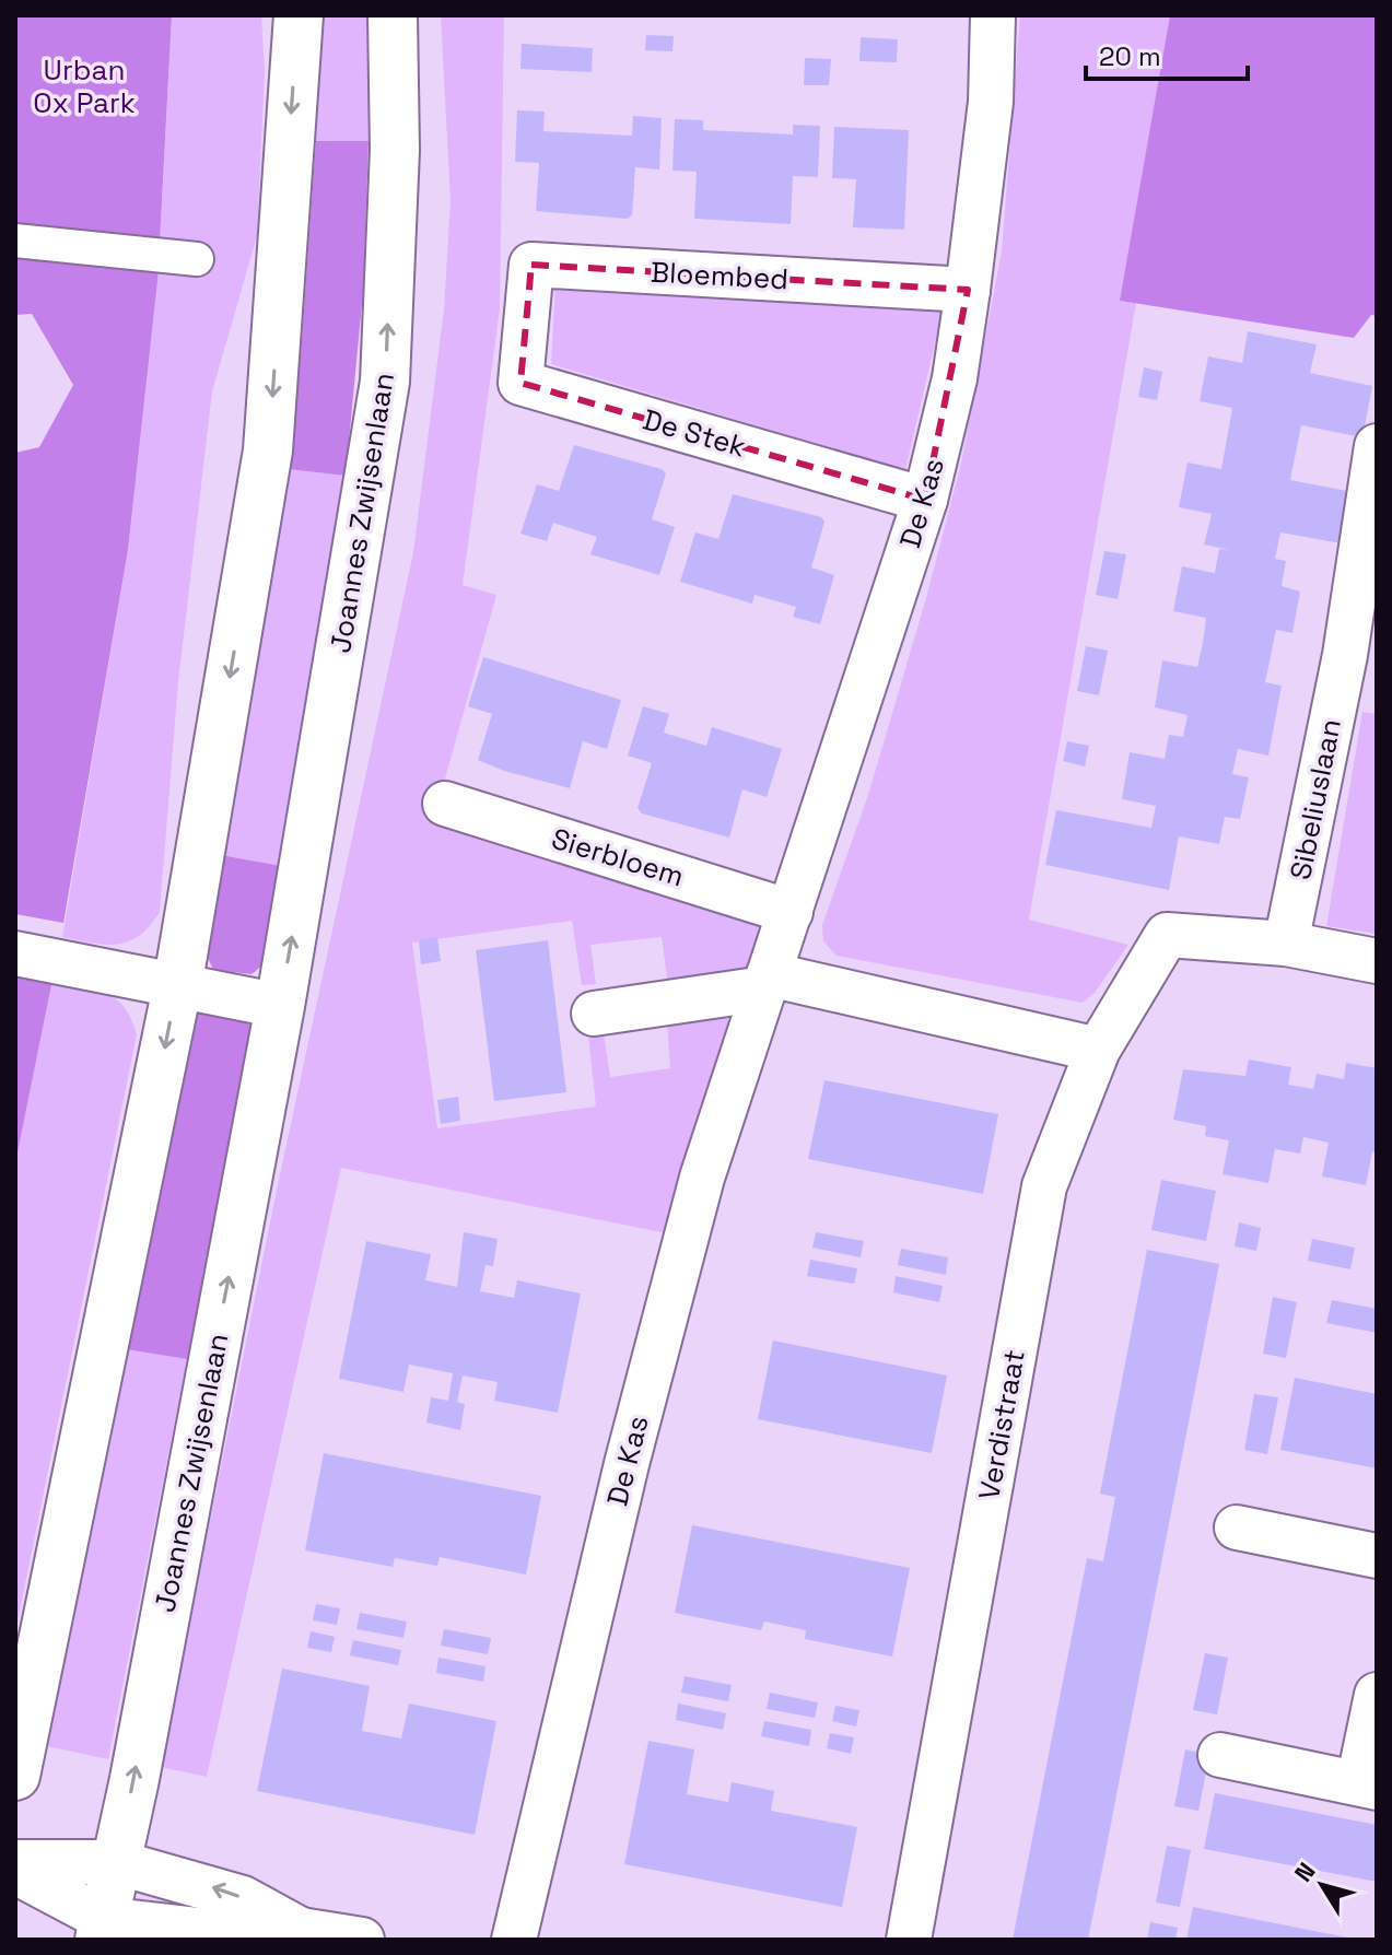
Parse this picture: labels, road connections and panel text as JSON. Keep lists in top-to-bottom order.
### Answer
{
  "streets": {
    "street": [
      "Bloembed",
      "De Stek",
      "De Kas",
      "Joannes Zwijsenlaan",
      "Sibeliuslaan",
      "Sierbloem",
      "Verdistraat"
    ]
  },
  "crossings": [
    ["Bloembed", "De Stek"],
    ["Bloembed", "De Kas"],
    ["De Stek", "De Kas"],
    ["De Kas", "Sierbloem"],
    ["Sibeliuslaan", "Verdistraat"]
  ],
  "parks": ["Urban Ox Park"],
  "scale_bar": "20 m",
  "north": "top left"
}
